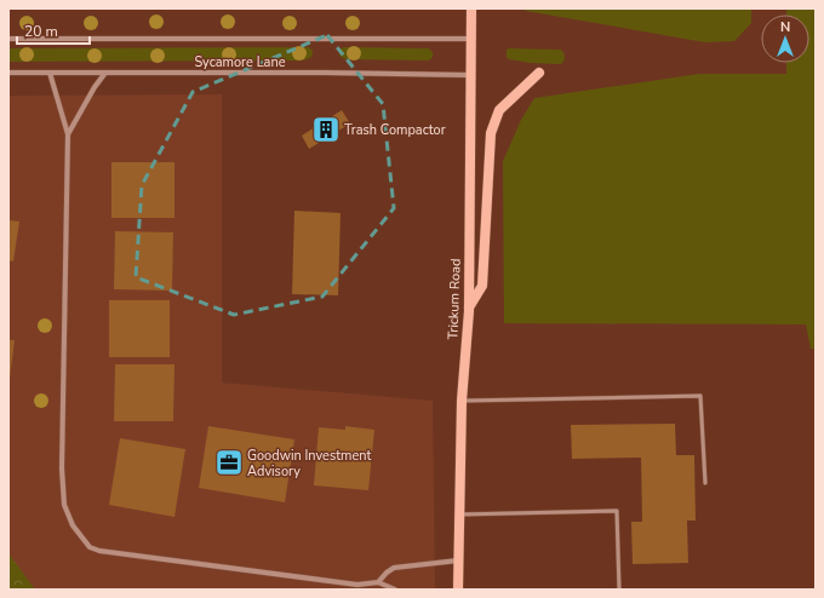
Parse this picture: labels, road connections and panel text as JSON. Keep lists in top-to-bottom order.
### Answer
{
  "streets": {
    "street": ["Sycamore Lane", "Trickum Road"]
  },
  "crossings": [
    ["Sycamore Lane", "Trickum Road"]
  ],
  "places": {
    "building": ["Trash Compactor"],
    "office": ["Goodwin Investment Advisory"]
  },
  "scale_bar": "20 m",
  "north": "top"
}
